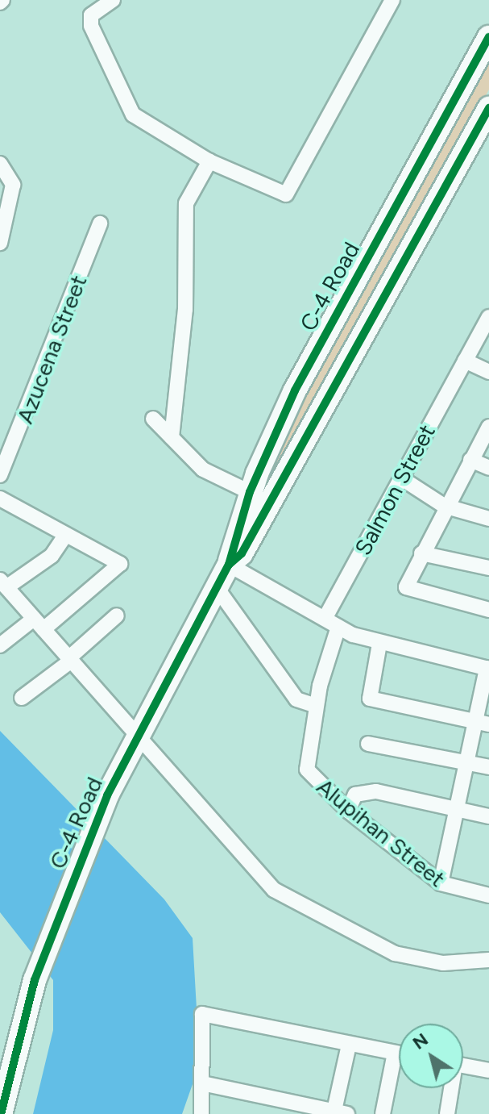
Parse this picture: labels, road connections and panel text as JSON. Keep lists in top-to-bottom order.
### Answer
{
  "streets": {
    "highway": ["C-4 Road"],
    "street": ["Azucena Street", "Salmon Street", "Alupihan Street"]
  },
  "north": "top left"
}
